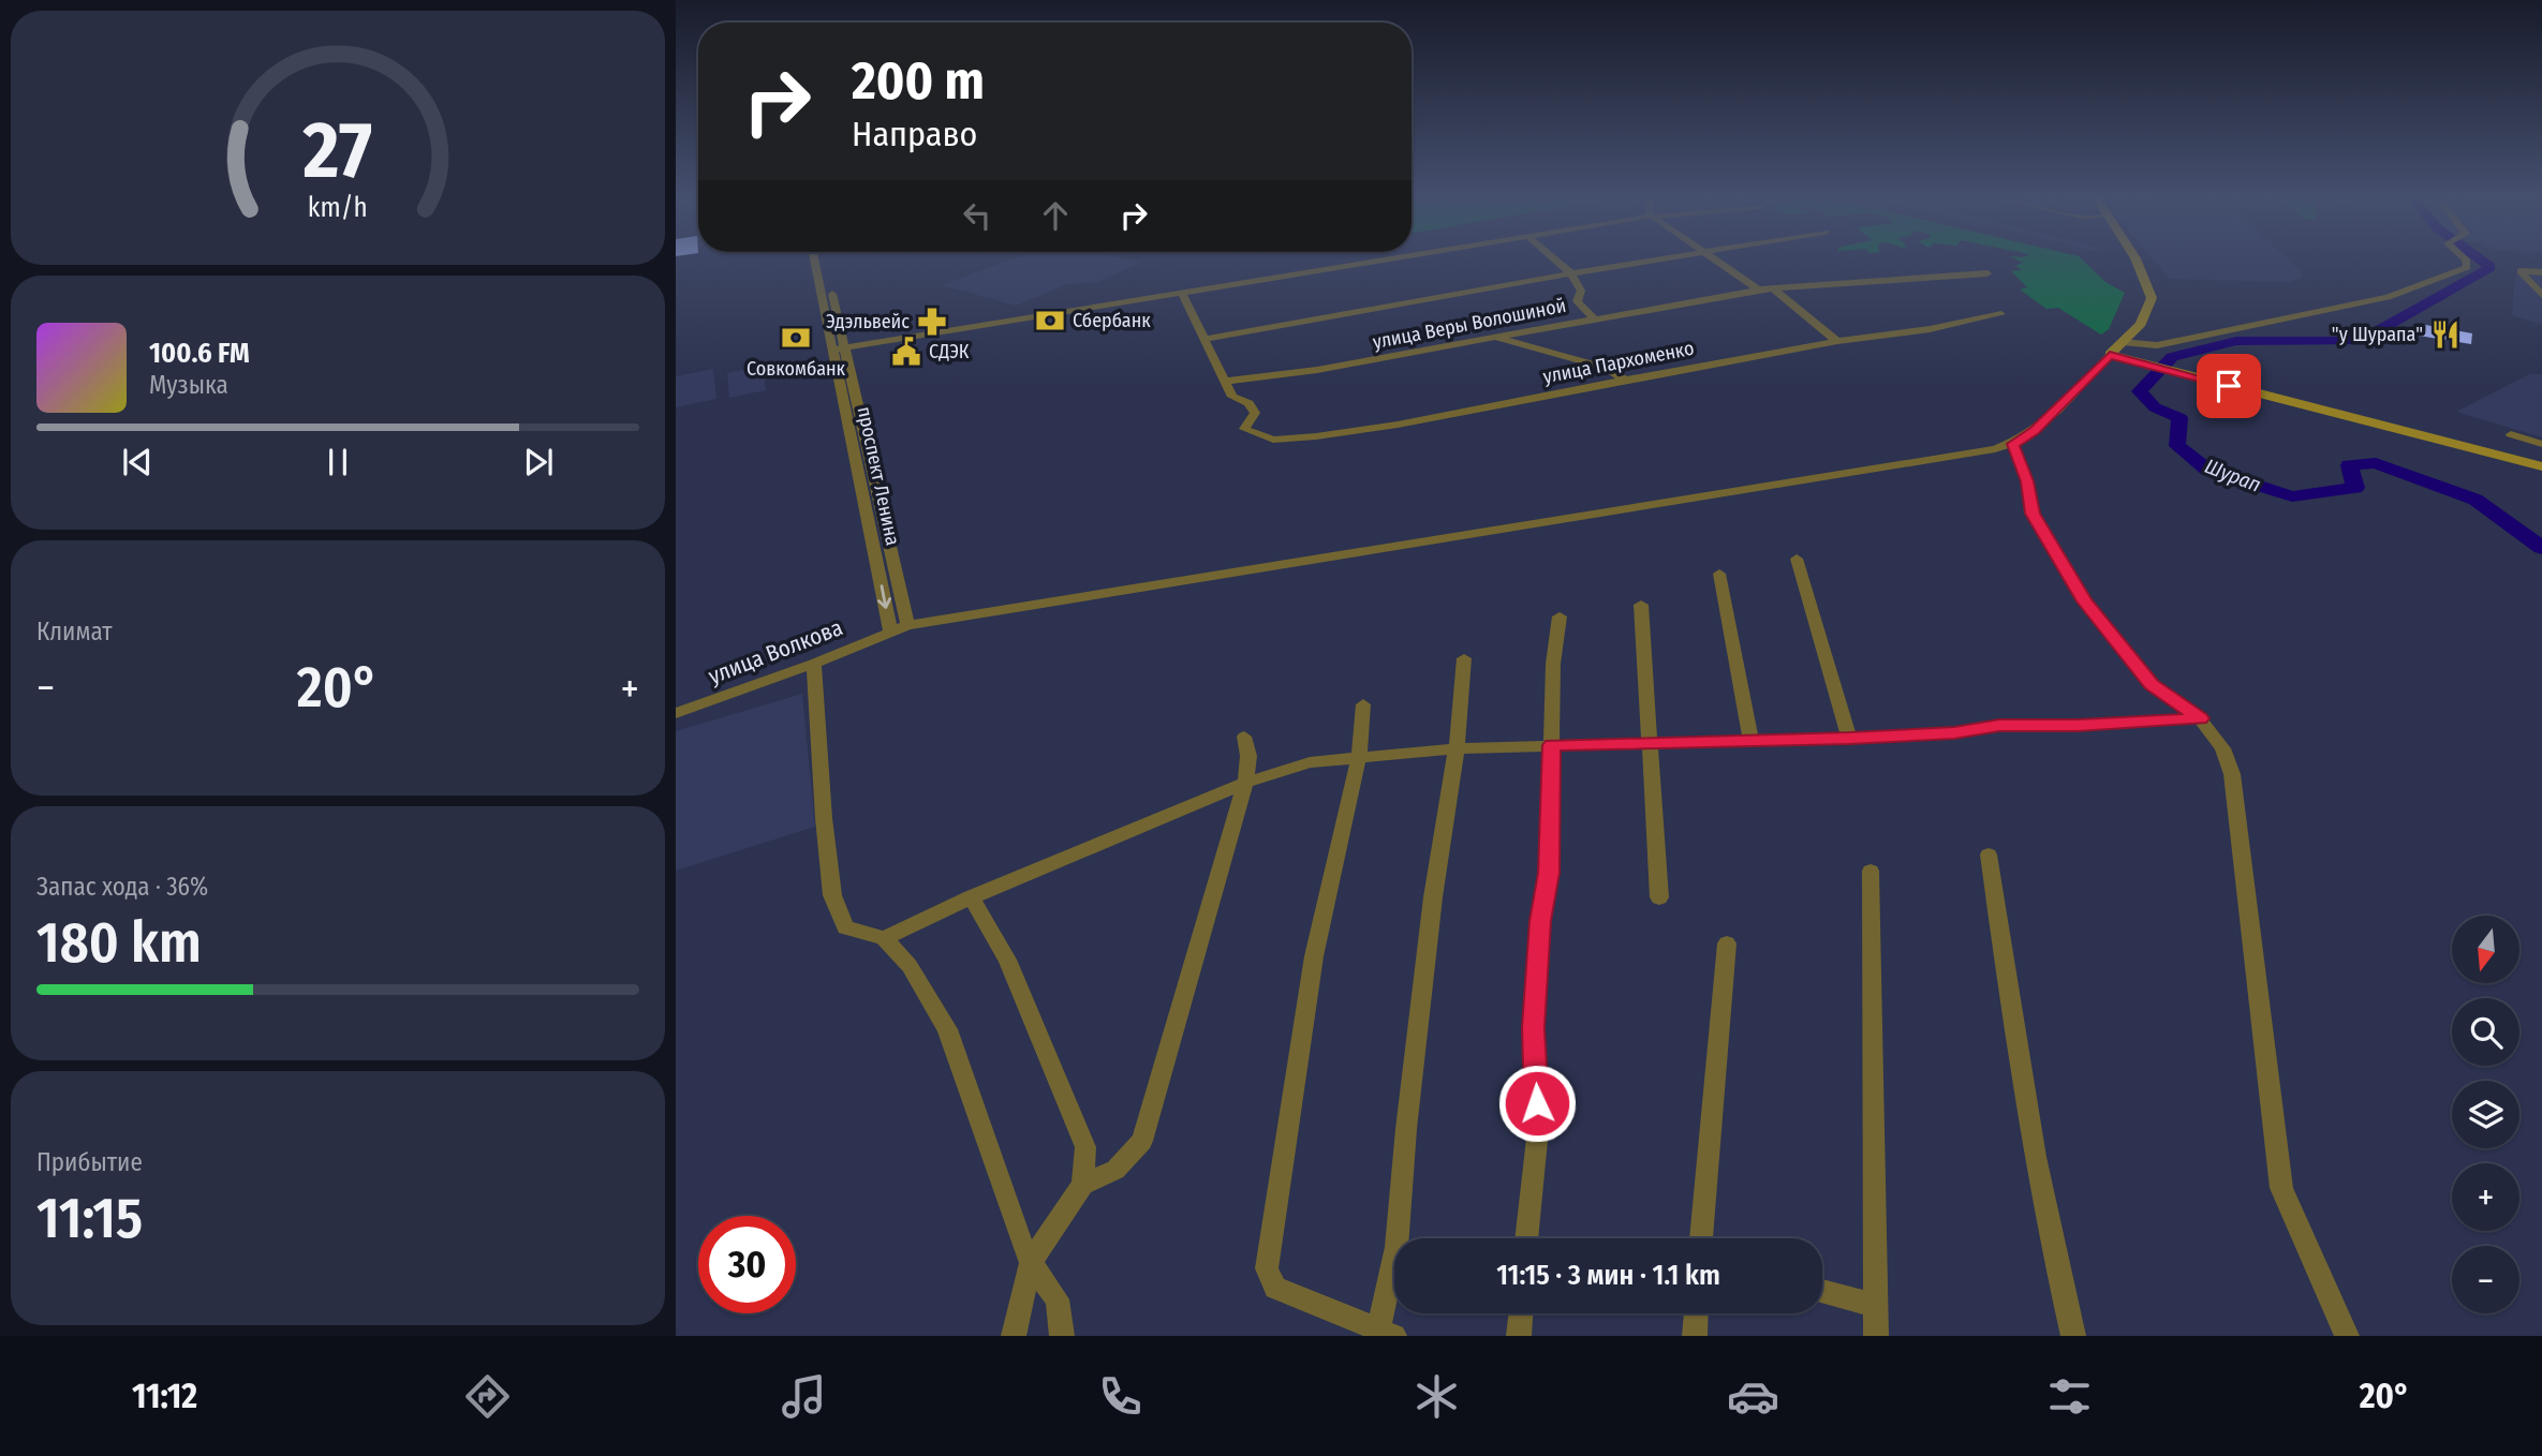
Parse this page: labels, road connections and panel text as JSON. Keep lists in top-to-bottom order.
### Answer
{
  "streets": {
    "street": [
      "улица Веры Волошиной",
      "улица Пархоменко",
      "проспект Ленина",
      "улица Волкова"
    ]
  },
  "crossings": [
    ["улица Веры Волошиной", "улица Пархоменко"],
    ["проспект Ленина", "улица Волкова"]
  ],
  "water": ["Шурап"],
  "places": {
    "bank": ["Сбербанк", "Совкомбанк"],
    "pharmacy": ["Эдэльвейс"],
    "restaurant": ["\"у Шурапа\""],
    "public building": ["СДЭК"]
  },
  "north": "bottom",
  "page": {
    "turn": ["200 m", "Направо"],
    "song": ["100.6 FM", "Музыка"],
    "tile": [
      "Климат",
      ["Запас хода · 36%", "180 km"],
      ["Прибытие", "11:15"]
    ],
    "heat": ["−", "20°", "+"],
    "map_buttons": ["+", "−"],
    "limit": "30",
    "trip": "11:15 · 3 мин · 1.1 km",
    "tabs": ["11:12", "20°"],
    "gauge": ["27", "km/h"]
  }
}
